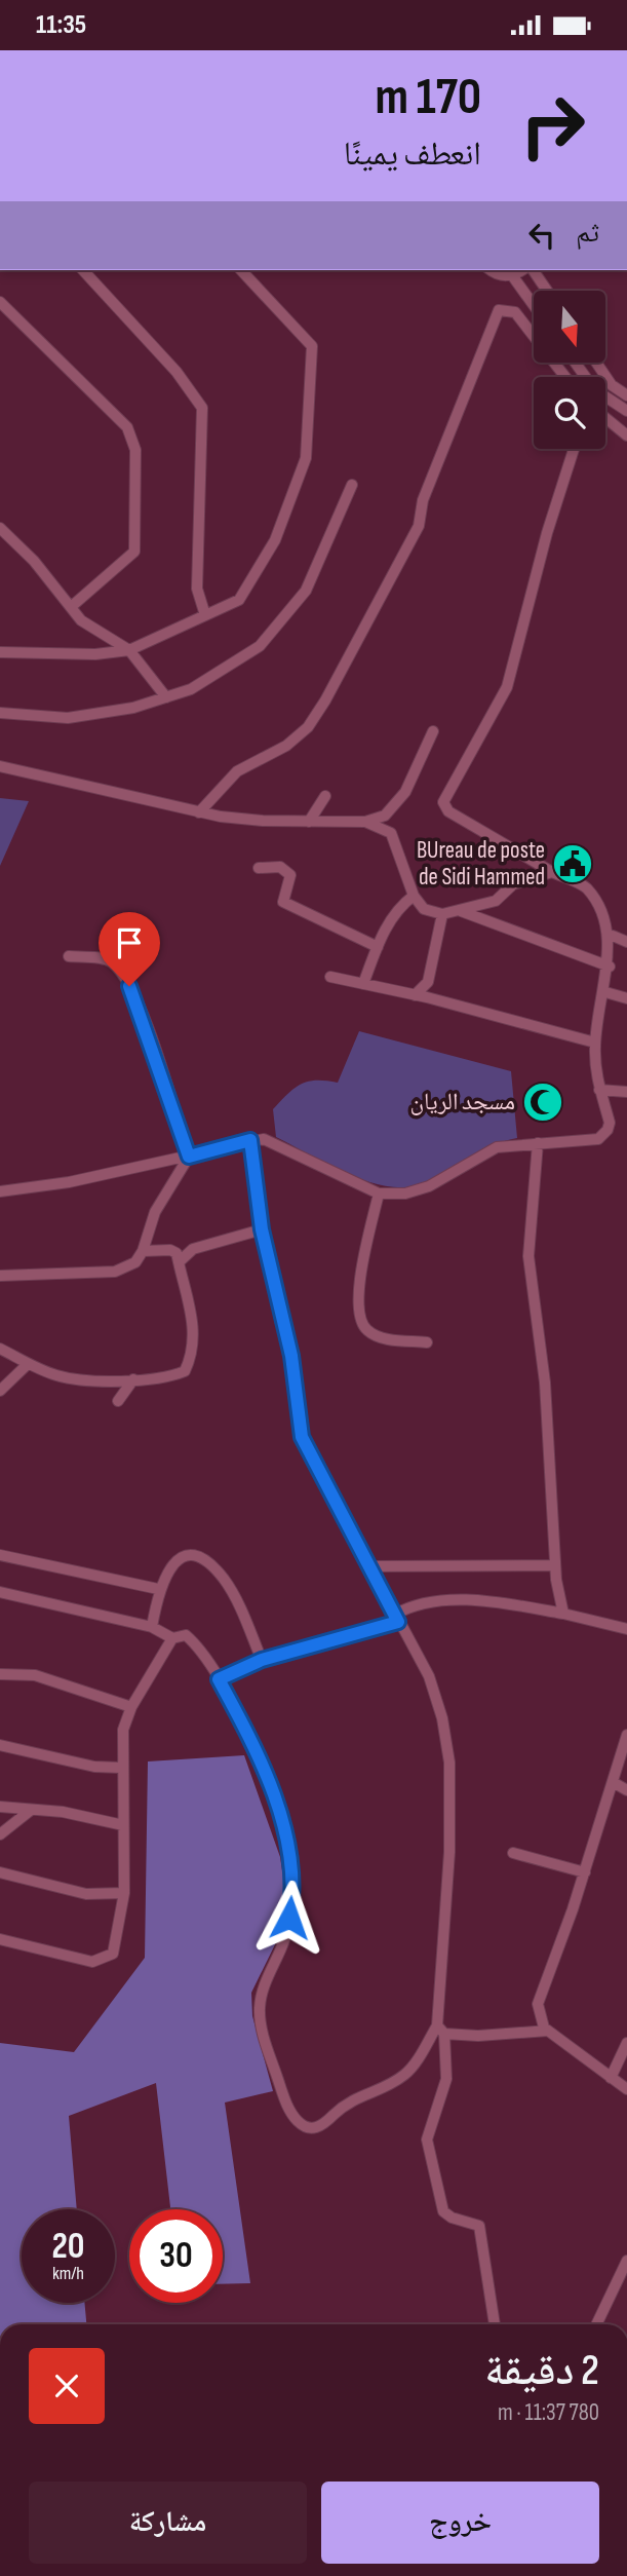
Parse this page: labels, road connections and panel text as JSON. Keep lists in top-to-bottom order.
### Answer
{
  "places": {
    "public building": ["BUreau de poste de Sidi Hammed"],
    "mosque": ["مسجد الريان"]
  },
  "north": "bottom",
  "page": {
    "status": "11:35",
    "turn": ["170 m", "انعطف يمينًا"],
    "then": "ثم",
    "speed": "20 km/h",
    "limit": "30",
    "heading": ["2 دقيقة", "780 m · 11:37"],
    "buttons": ["خروج", "مشاركة"]
  }
}
